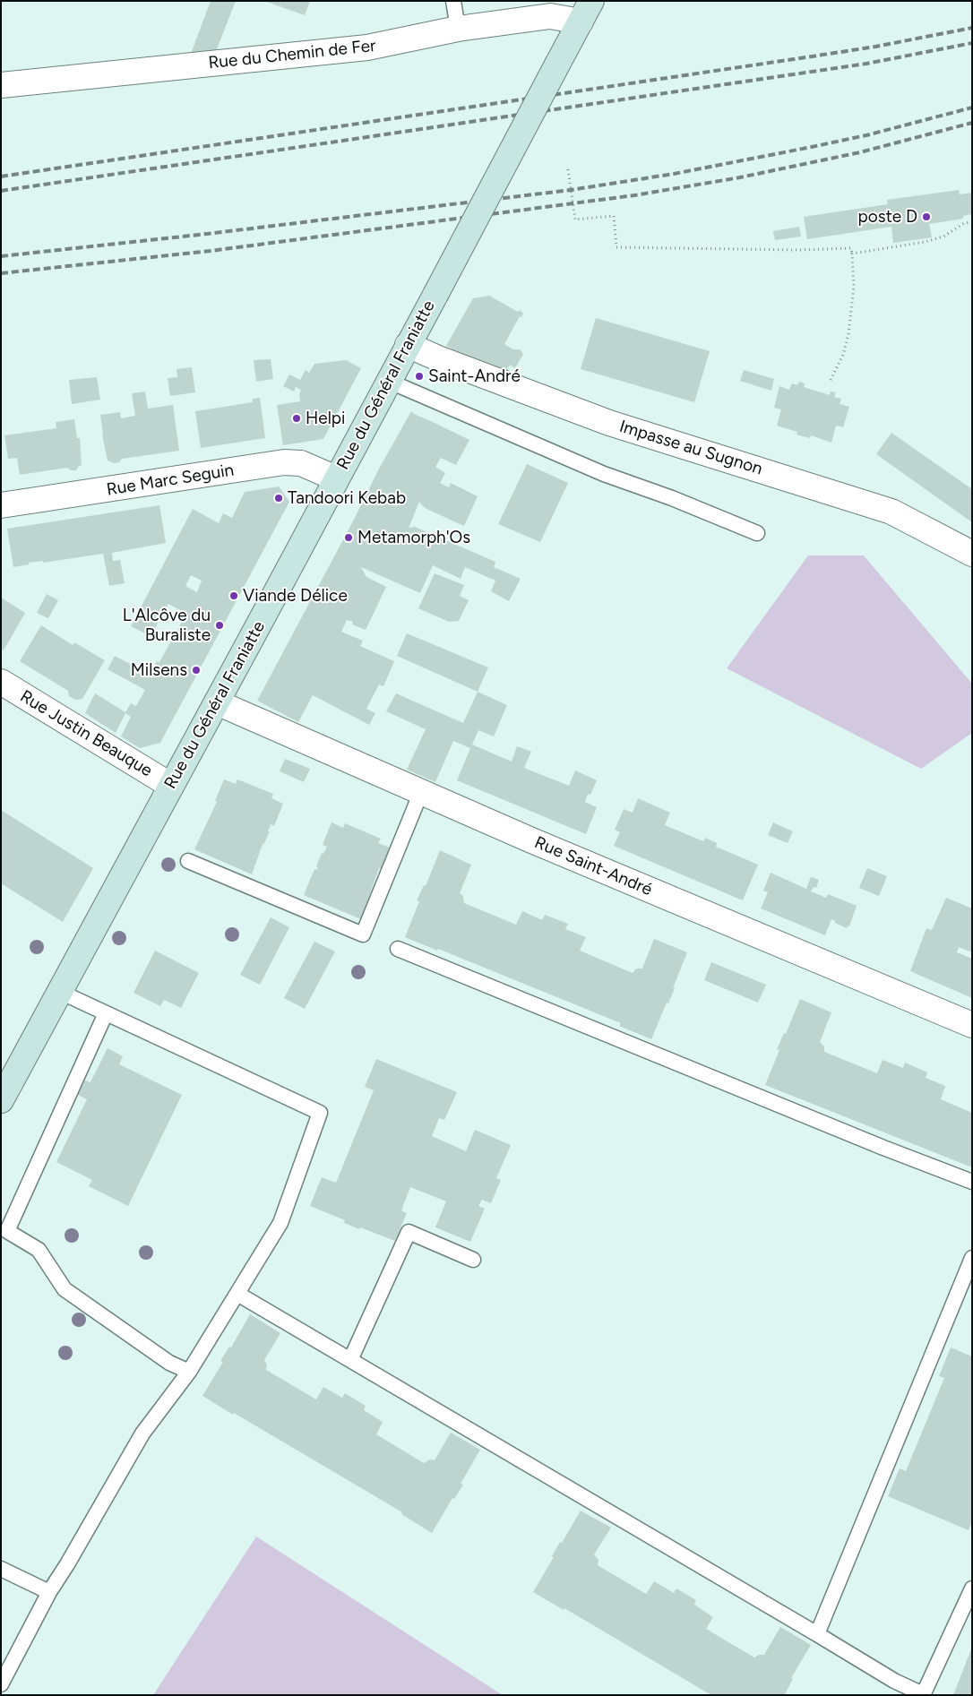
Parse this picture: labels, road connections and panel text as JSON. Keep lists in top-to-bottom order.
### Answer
{
  "streets": {
    "main road": ["Rue du Général Franiatte"],
    "street": [
      "Rue du Chemin de Fer",
      "Impasse au Sugnon",
      "Rue Marc Seguin",
      "Rue Justin Beauque",
      "Rue Saint-André"
    ]
  },
  "crossings": [
    ["Rue du Chemin de Fer", "Rue du Général Franiatte"],
    ["Rue du Général Franiatte", "Impasse au Sugnon"],
    ["Rue du Général Franiatte", "Rue Marc Seguin"],
    ["Rue du Général Franiatte", "Rue Justin Beauque"],
    ["Rue du Général Franiatte", "Rue Saint-André"]
  ],
  "places": [
    "poste D",
    "Saint-André",
    "Helpi",
    "Tandoori Kebab",
    "Metamorph'Os",
    "Viande Délice",
    "L'Alcôve du Buraliste",
    "Milsens"
  ]
}
